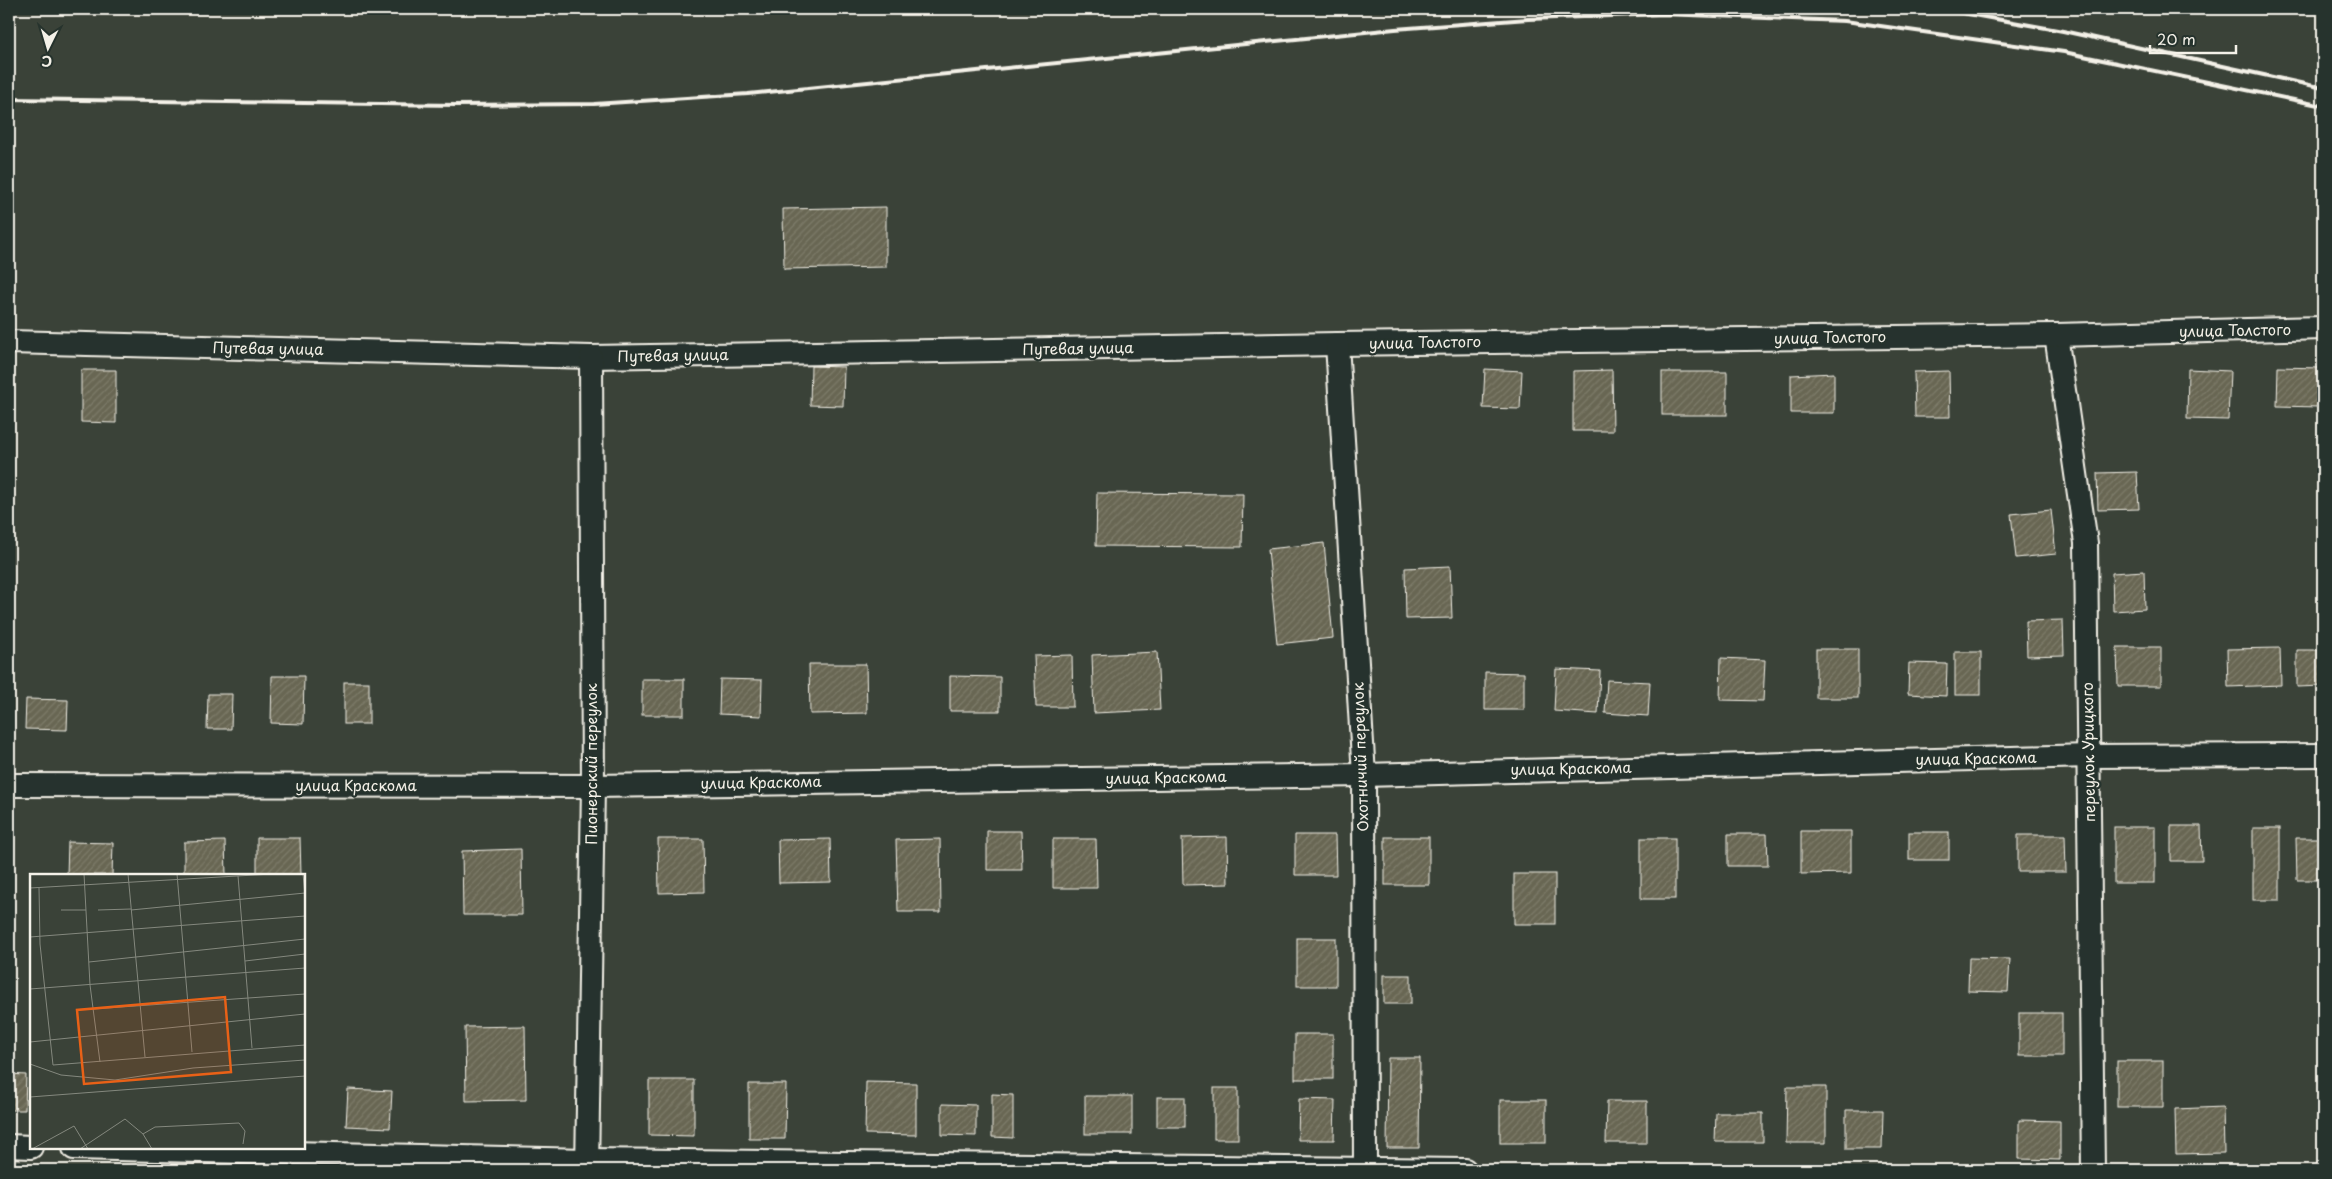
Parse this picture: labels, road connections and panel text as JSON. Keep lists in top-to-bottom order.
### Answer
{
  "streets": {
    "street": [
      "улица Толстого",
      "Путевая улица",
      "переулок Урицкого",
      "Охотничий переулок",
      "улица Краскома",
      "Пионерский переулок"
    ]
  },
  "crossings": [
    ["улица Толстого", "Путевая улица"],
    ["улица Толстого", "переулок Урицкого"],
    ["улица Толстого", "Охотничий переулок"],
    ["Путевая улица", "Охотничий переулок"],
    ["Путевая улица", "Пионерский переулок"],
    ["переулок Урицкого", "улица Краскома"],
    ["Охотничий переулок", "улица Краскома"],
    ["улица Краскома", "Пионерский переулок"]
  ],
  "scale_bar": "20 m",
  "north": "bottom"
}
